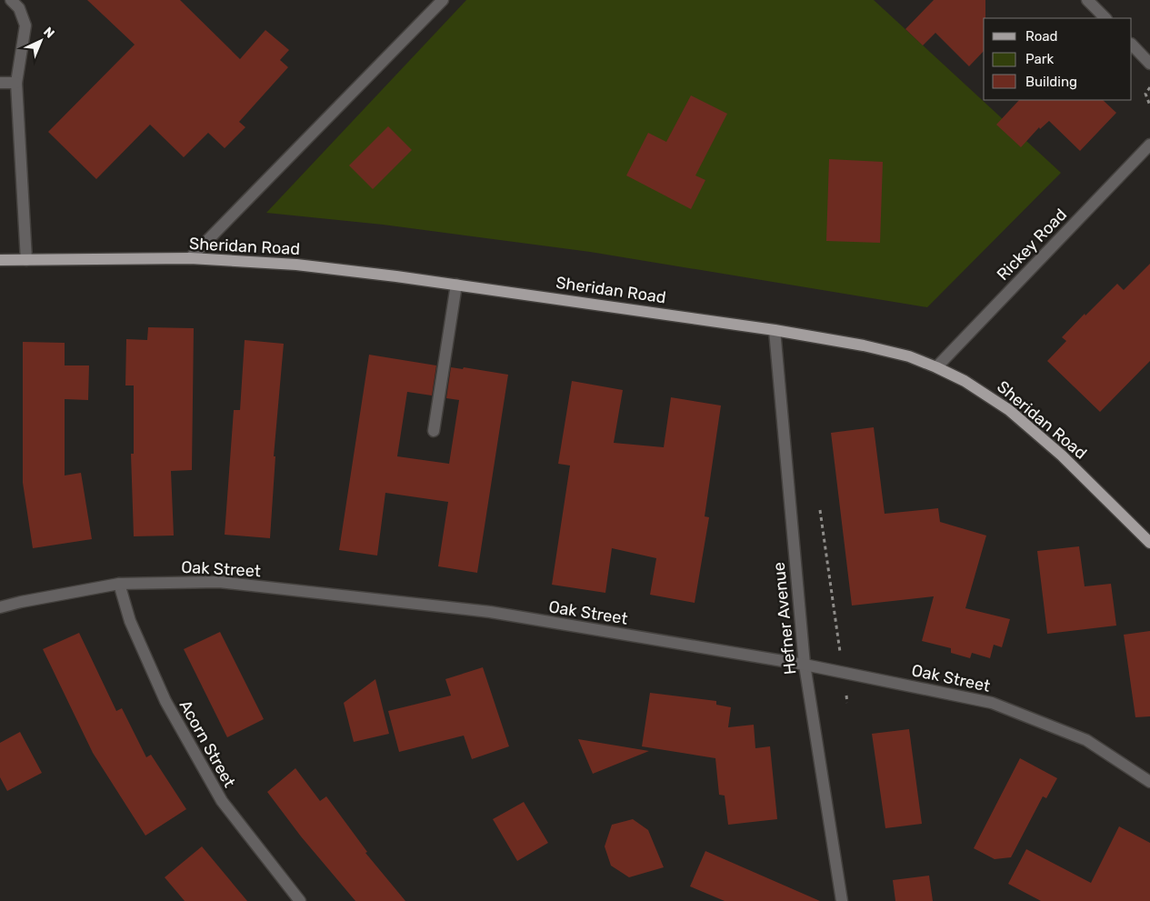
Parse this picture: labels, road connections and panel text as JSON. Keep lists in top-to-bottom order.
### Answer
{
  "streets": {
    "main road": ["Sheridan Road"],
    "street": [
      "Rickey Road",
      "Oak Street",
      "Hefner Avenue",
      "Acorn Street"
    ]
  },
  "crossings": [
    ["Rickey Road", "Sheridan Road"],
    ["Sheridan Road", "Hefner Avenue"],
    ["Oak Street", "Hefner Avenue"],
    ["Oak Street", "Acorn Street"]
  ],
  "legend": ["Road", "Park", "Building"],
  "north": "top right"
}
